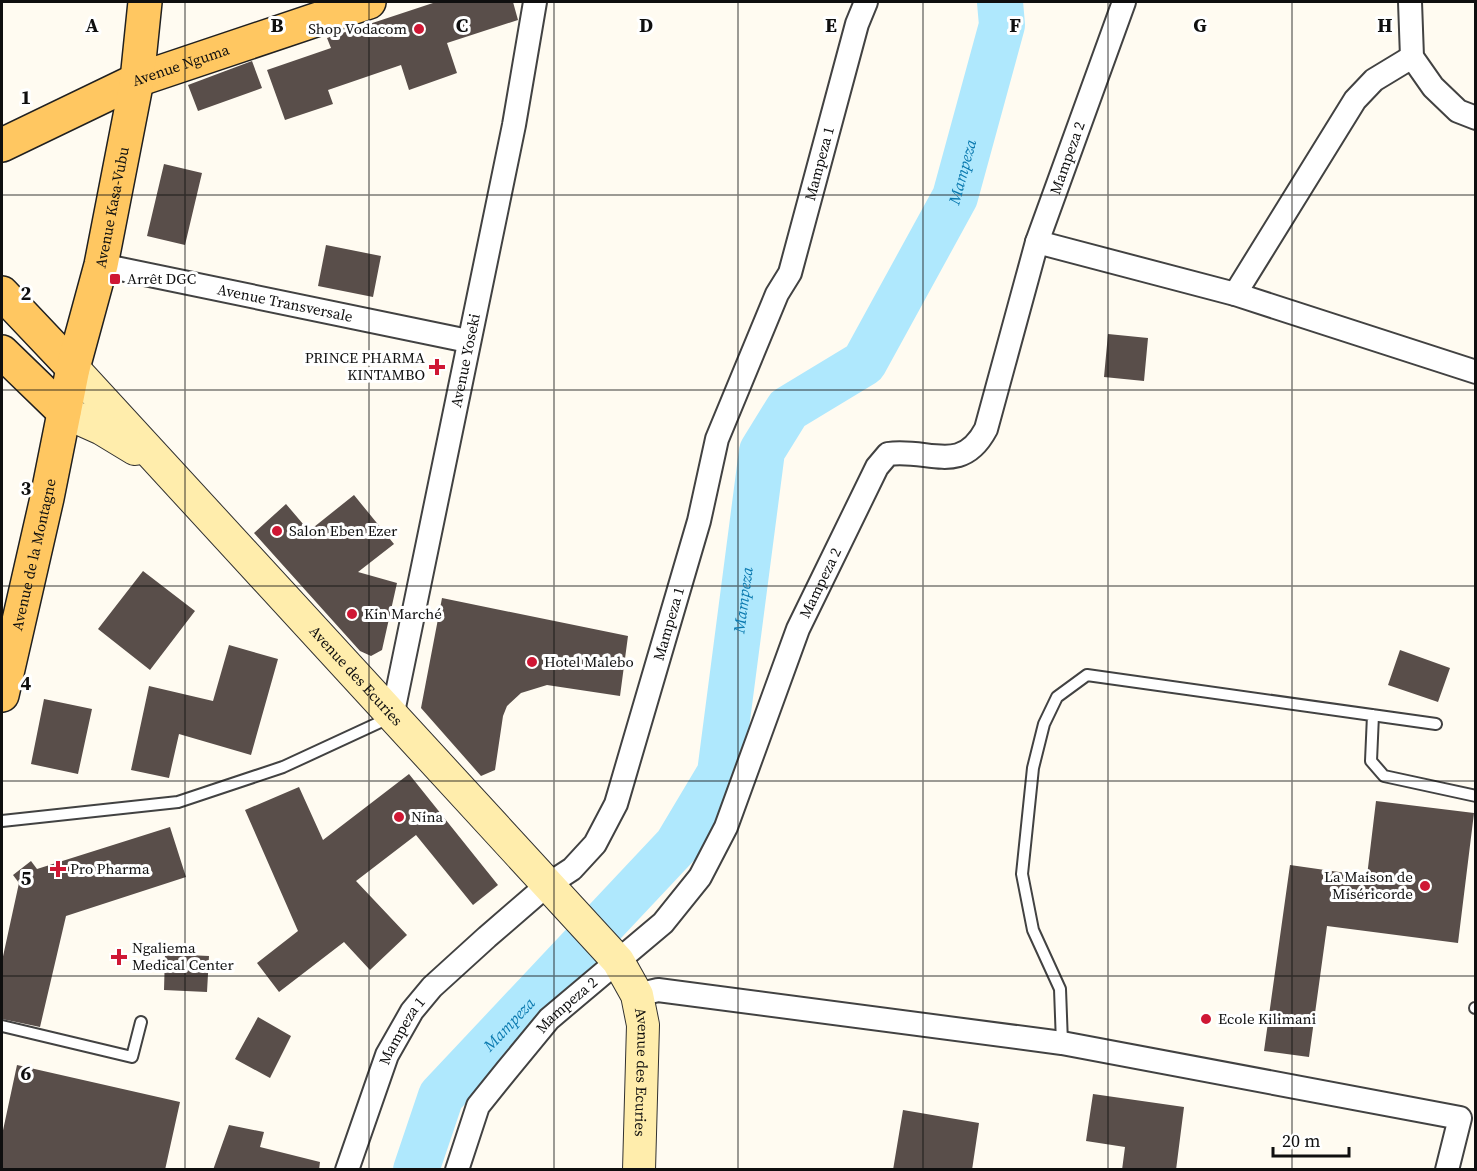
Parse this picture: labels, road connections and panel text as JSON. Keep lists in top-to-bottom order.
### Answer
{
  "streets": {
    "main road": ["Avenue Nguma", "Avenue Kasa-Vubu", "Avenue de la Montagne"],
    "street": [
      "Mampeza 2",
      "Mampeza 1",
      "Avenue Transversale",
      "Avenue Yoseki",
      "Avenue des Ecuries"
    ]
  },
  "crossings": [
    ["Avenue Nguma", "Avenue Kasa-Vubu"],
    ["Mampeza 2", "Avenue des Ecuries"],
    ["Mampeza 1", "Avenue des Ecuries"],
    ["Avenue Kasa-Vubu", "Avenue Transversale"],
    ["Avenue Kasa-Vubu", "Avenue de la Montagne"],
    ["Avenue Kasa-Vubu", "Avenue des Ecuries"],
    ["Avenue Transversale", "Avenue Yoseki"],
    ["Avenue Yoseki", "Avenue des Ecuries"],
    ["Avenue de la Montagne", "Avenue des Ecuries"]
  ],
  "water": ["Mampeza"],
  "places": {
    "other": [
      "Shop Vodacom",
      "Salon Eben Ezer",
      "Kin Marché",
      "Hotel Malebo",
      "Nina",
      "La Maison de Miséricorde",
      "Ecole Kilimani"
    ],
    "transit": ["Arrêt DGC"],
    "health": ["PRINCE PHARMA KINTAMBO", "Pro Pharma", "Ngaliema Medical Center"]
  },
  "scale_bar": "20 m",
  "grid": {
    "columns": [
      "A",
      "B",
      "C",
      "D",
      "E",
      "F",
      "G",
      "H"
    ],
    "rows": [
      "1",
      "2",
      "3",
      "4",
      "5",
      "6"
    ]
  }
}
